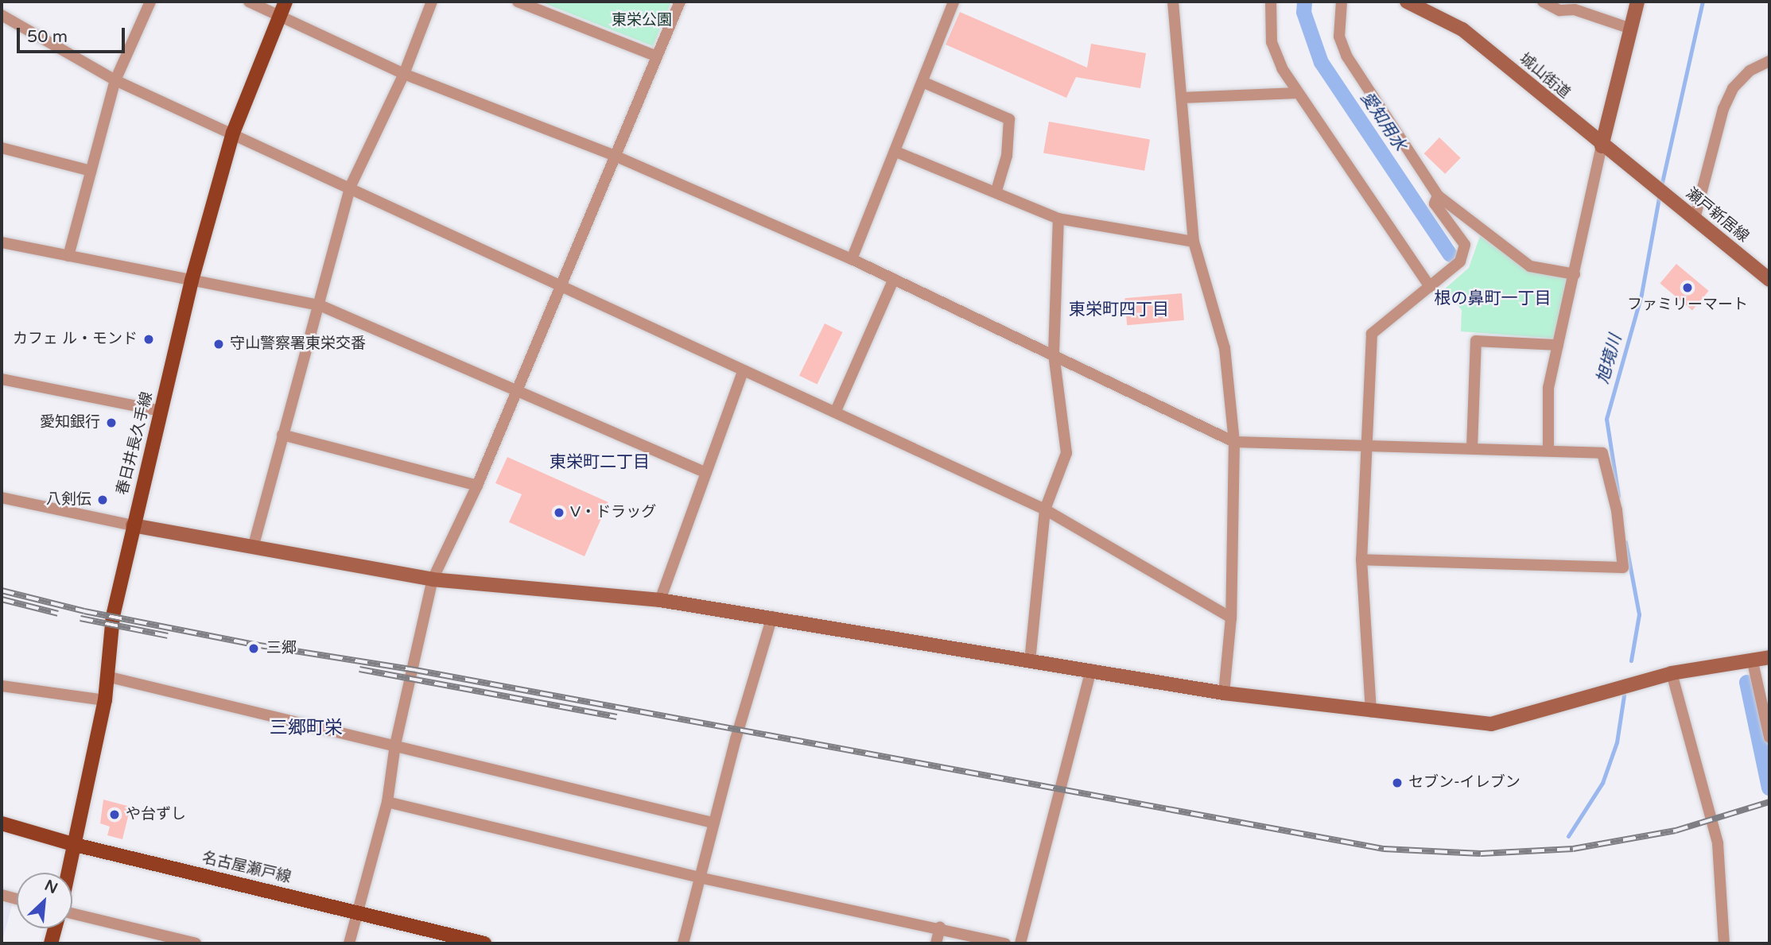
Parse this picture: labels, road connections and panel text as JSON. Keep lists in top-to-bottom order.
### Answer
{
  "streets": {
    "main road": ["春日井長久手線", "名古屋瀬戸線"],
    "street": ["城山街道", "瀬戸新居線"]
  },
  "crossings": [
    ["城山街道", "瀬戸新居線"],
    ["春日井長久手線", "名古屋瀬戸線"]
  ],
  "districts": [
    "根の鼻町一丁目",
    "東栄町四丁目",
    "東栄町二丁目",
    "三郷町栄"
  ],
  "water": ["愛知用水", "旭境川"],
  "parks": ["東栄公園"],
  "places": [
    "ファミリーマート",
    "カフェ ル・モンド",
    "守山警察署東栄交番",
    "愛知銀行",
    "八剣伝",
    "V・ドラッグ",
    "三郷",
    "セブン-イレブン",
    "や台ずし"
  ],
  "scale_bar": "50 m",
  "north": "top right"
}
